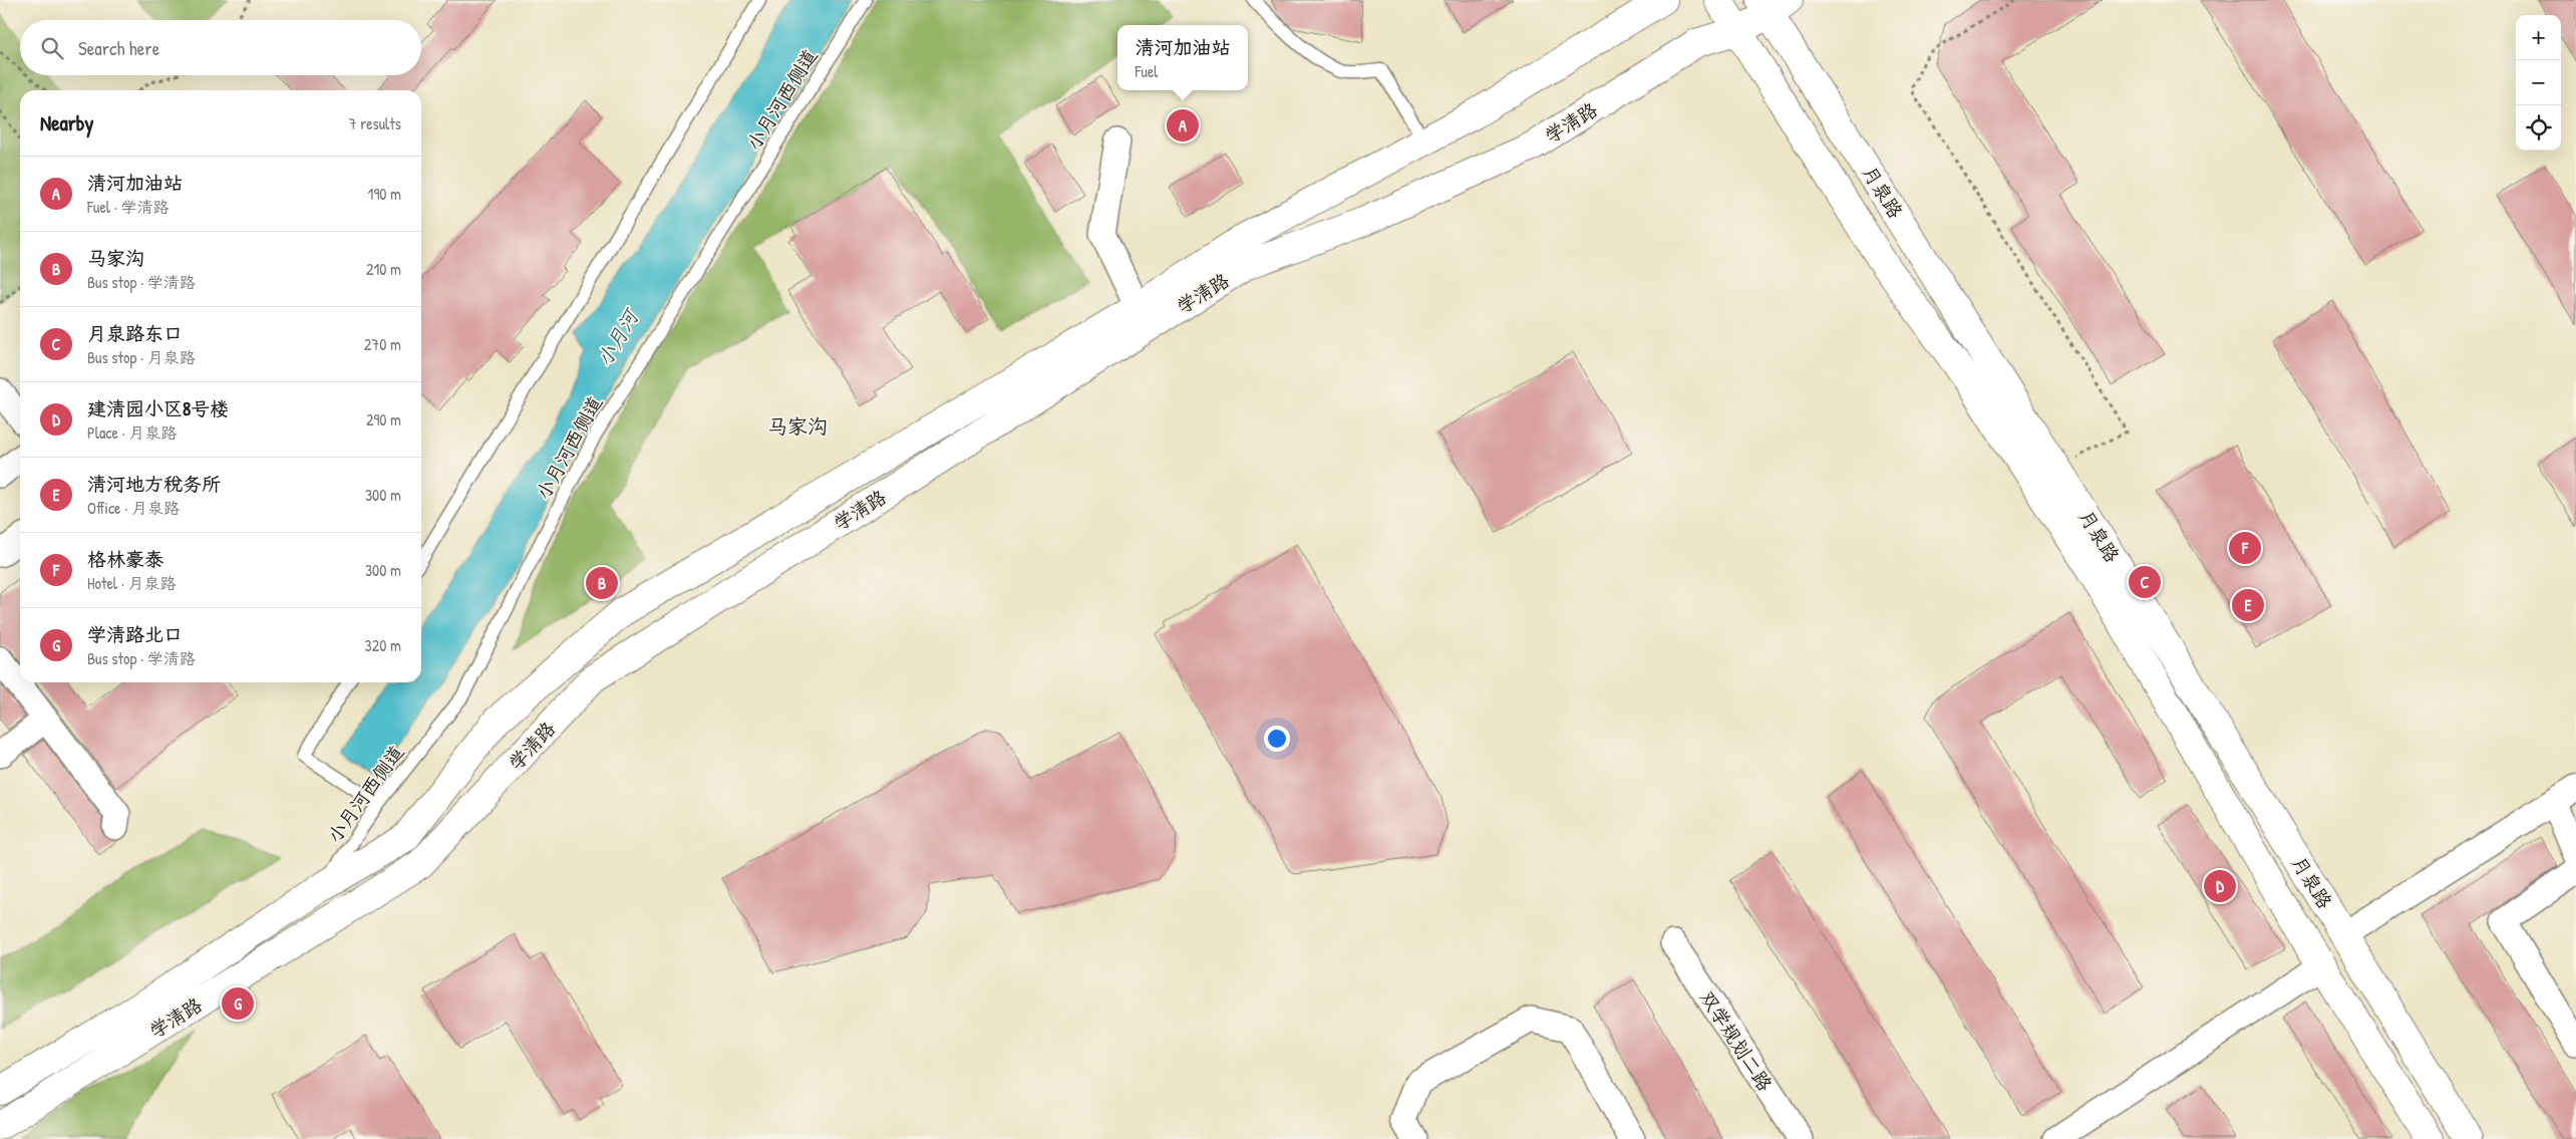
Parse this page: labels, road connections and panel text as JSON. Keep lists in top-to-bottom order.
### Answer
{
  "streets": {
    "main road": ["学清路", "月泉路"],
    "street": ["双学规划二路"],
    "lane": ["小月河西侧道"]
  },
  "crossings": [
    ["小月河西侧道", "学清路"],
    ["学清路", "月泉路"]
  ],
  "districts": ["马家沟"],
  "water": ["小月河"],
  "page": {
    "map_buttons": ["+", "−"],
    "search": "Search here",
    "popup": ["清河加油站", "Fuel"],
    "heading": ["Nearby", "7 results"],
    "pins": [
      "A",
      "F",
      "C",
      "B",
      "E",
      "D",
      "G"
    ],
    "list": [
      {
        "mark": "A",
        "name": "清河加油站",
        "note": "Fuel · 学清路",
        "value": "190 m"
      },
      {
        "mark": "B",
        "name": "马家沟",
        "note": "Bus stop · 学清路",
        "value": "210 m"
      },
      {
        "mark": "C",
        "name": "月泉路东口",
        "note": "Bus stop · 月泉路",
        "value": "270 m"
      },
      {
        "mark": "D",
        "name": "建清园小区8号楼",
        "note": "Place · 月泉路",
        "value": "290 m"
      },
      {
        "mark": "E",
        "name": "清河地方税务所",
        "note": "Office · 月泉路",
        "value": "300 m"
      },
      {
        "mark": "F",
        "name": "格林豪泰",
        "note": "Hotel · 月泉路",
        "value": "300 m"
      },
      {
        "mark": "G",
        "name": "学清路北口",
        "note": "Bus stop · 学清路",
        "value": "320 m"
      }
    ]
  }
}
